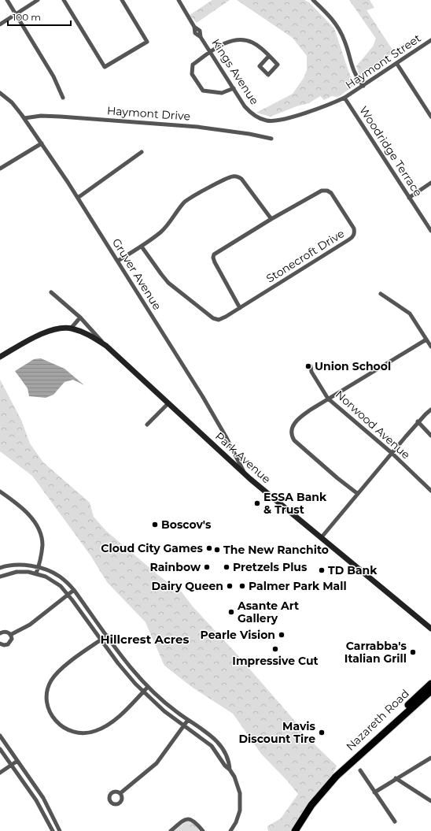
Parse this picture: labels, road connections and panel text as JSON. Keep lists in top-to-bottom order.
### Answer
{
  "streets": {
    "highway": ["Nazareth Road"],
    "main road": ["Park Avenue"],
    "street": [
      "Haymont Street",
      "Kings Avenue",
      "Haymont Drive",
      "Woodridge Terrace",
      "Stonecroft Drive",
      "Gruver Avenue",
      "Norwood Avenue"
    ]
  },
  "crossings": [
    ["Haymont Street", "Kings Avenue"],
    ["Haymont Street", "Woodridge Terrace"],
    ["Kings Avenue", "Woodridge Terrace"],
    ["Haymont Drive", "Gruver Avenue"],
    ["Gruver Avenue", "Park Avenue"]
  ],
  "districts": ["Hillcrest Acres"],
  "places": [
    "Union School",
    "ESSA Bank & Trust",
    "Boscov's",
    "Cloud City Games",
    "The New Ranchito",
    "Rainbow",
    "Pretzels Plus",
    "TD Bank",
    "Dairy Queen",
    "Palmer Park Mall",
    "Asante Art Gallery",
    "Pearle Vision",
    "Impressive Cut",
    "Carrabba's Italian Grill",
    "Mavis Discount Tire"
  ],
  "scale_bar": "100 m"
}
